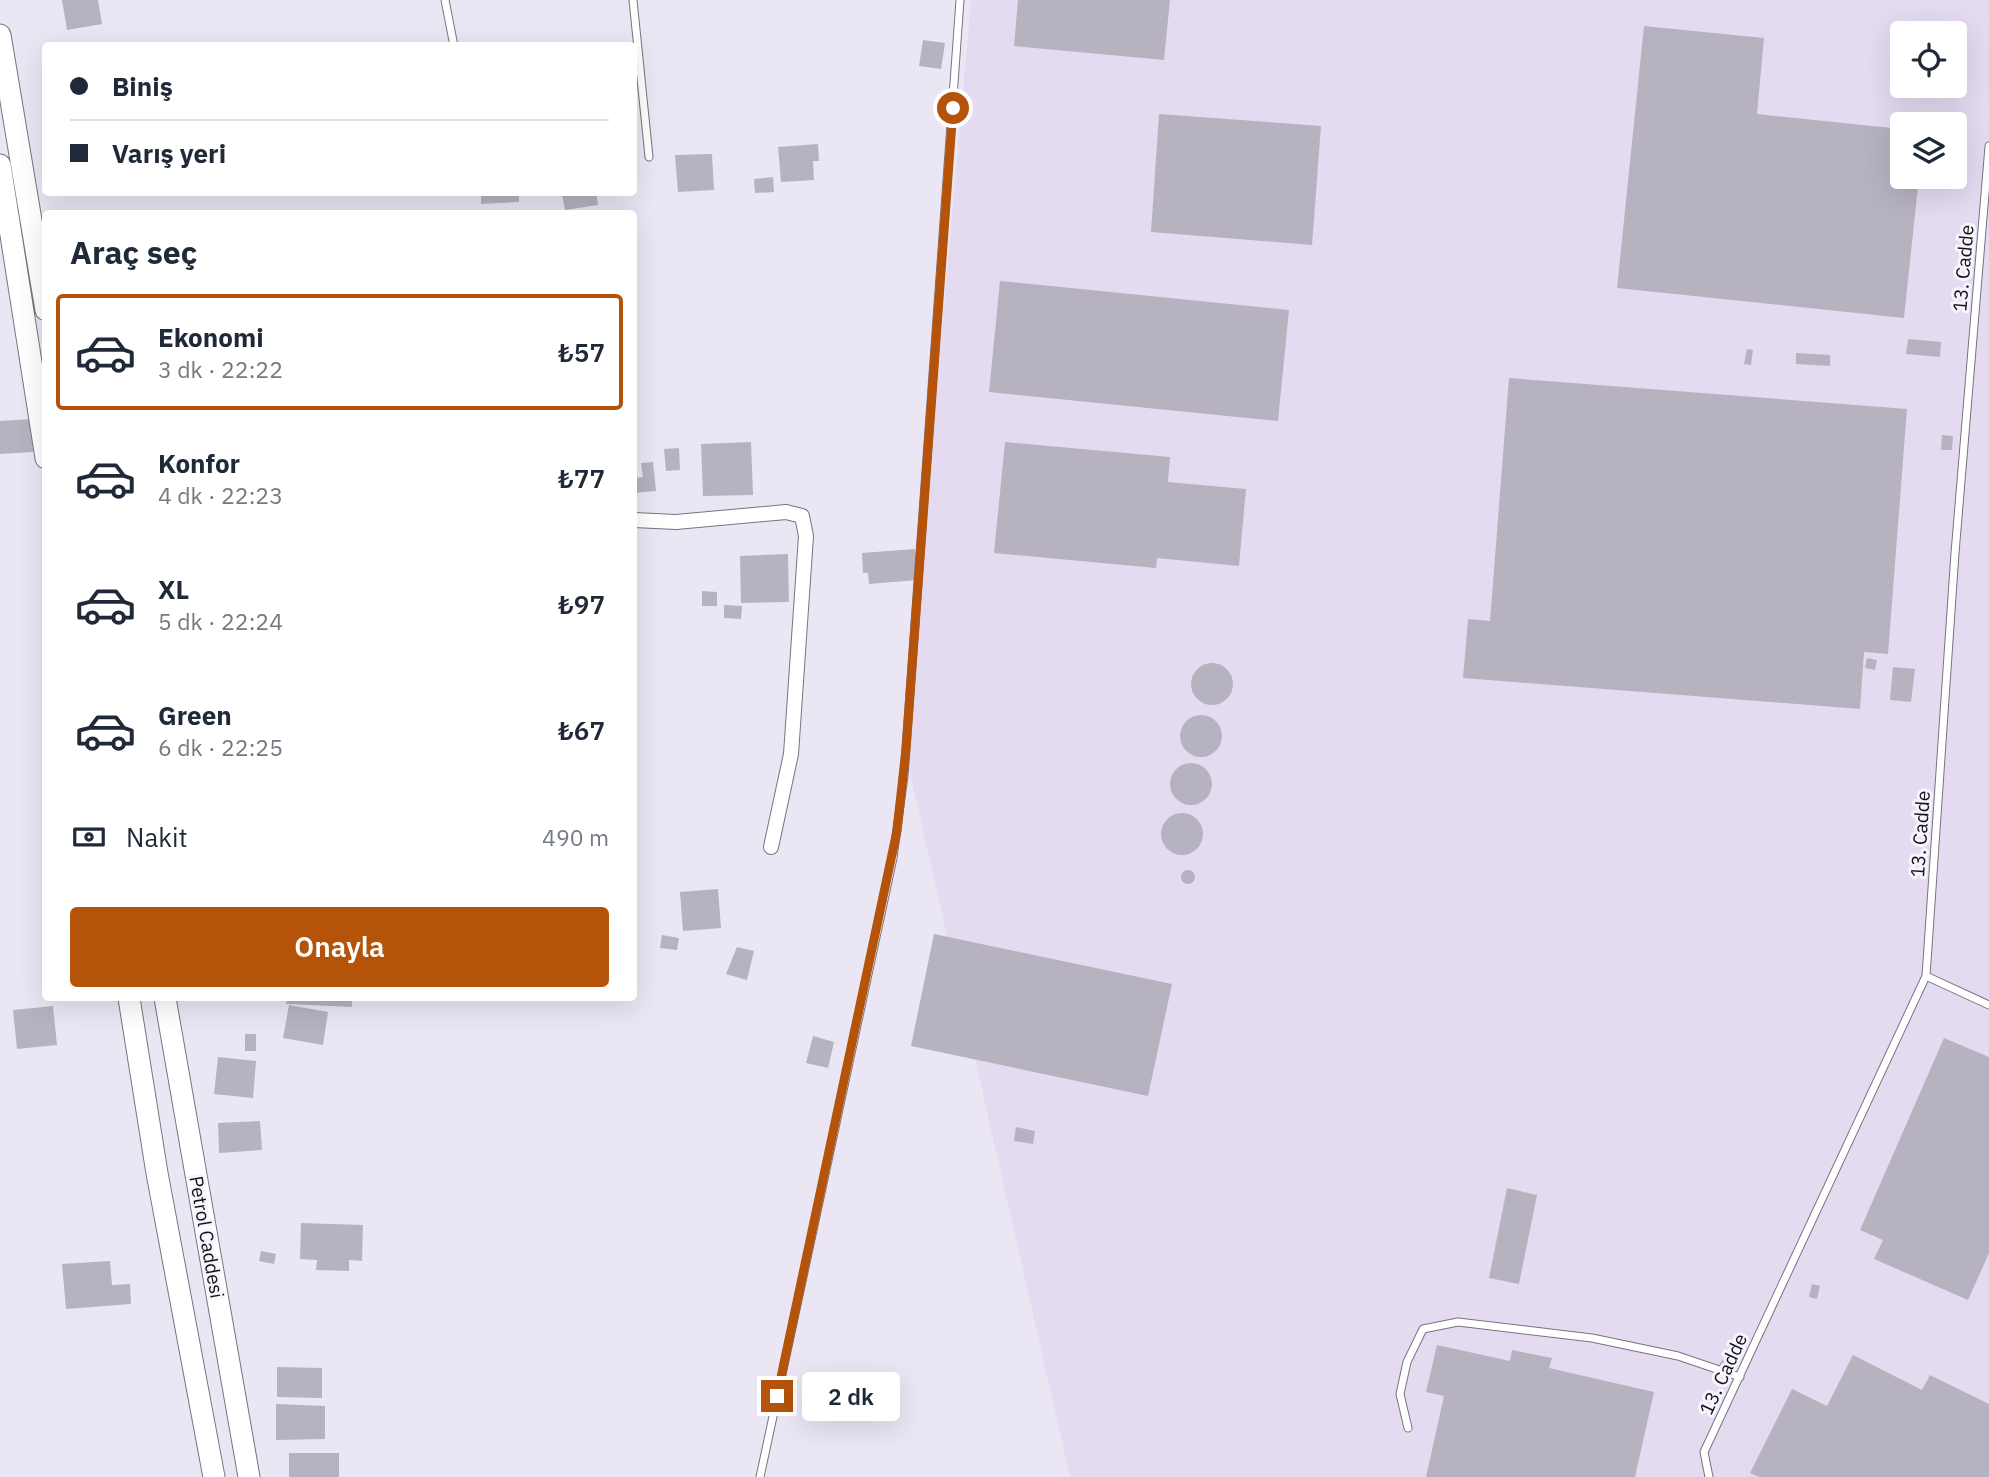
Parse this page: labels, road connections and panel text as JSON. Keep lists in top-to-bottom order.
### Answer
{
  "streets": {
    "main road": ["Petrol Caddesi"],
    "lane": ["13. Cadde"]
  },
  "page": {
    "banner": ["Biniş", "Varış yeri"],
    "heading": "Araç seç",
    "list": [
      {
        "name": "Ekonomi",
        "note": "3 dk · 22:22",
        "value": "₺57"
      },
      {
        "name": "Konfor",
        "note": "4 dk · 22:23",
        "value": "₺77"
      },
      {
        "name": "XL",
        "note": "5 dk · 22:24",
        "value": "₺97"
      },
      {
        "name": "Green",
        "note": "6 dk · 22:25",
        "value": "₺67"
      }
    ],
    "pay": ["Nakit", "490 m"],
    "buttons": "Onayla",
    "bubble": "2 dk"
  }
}
